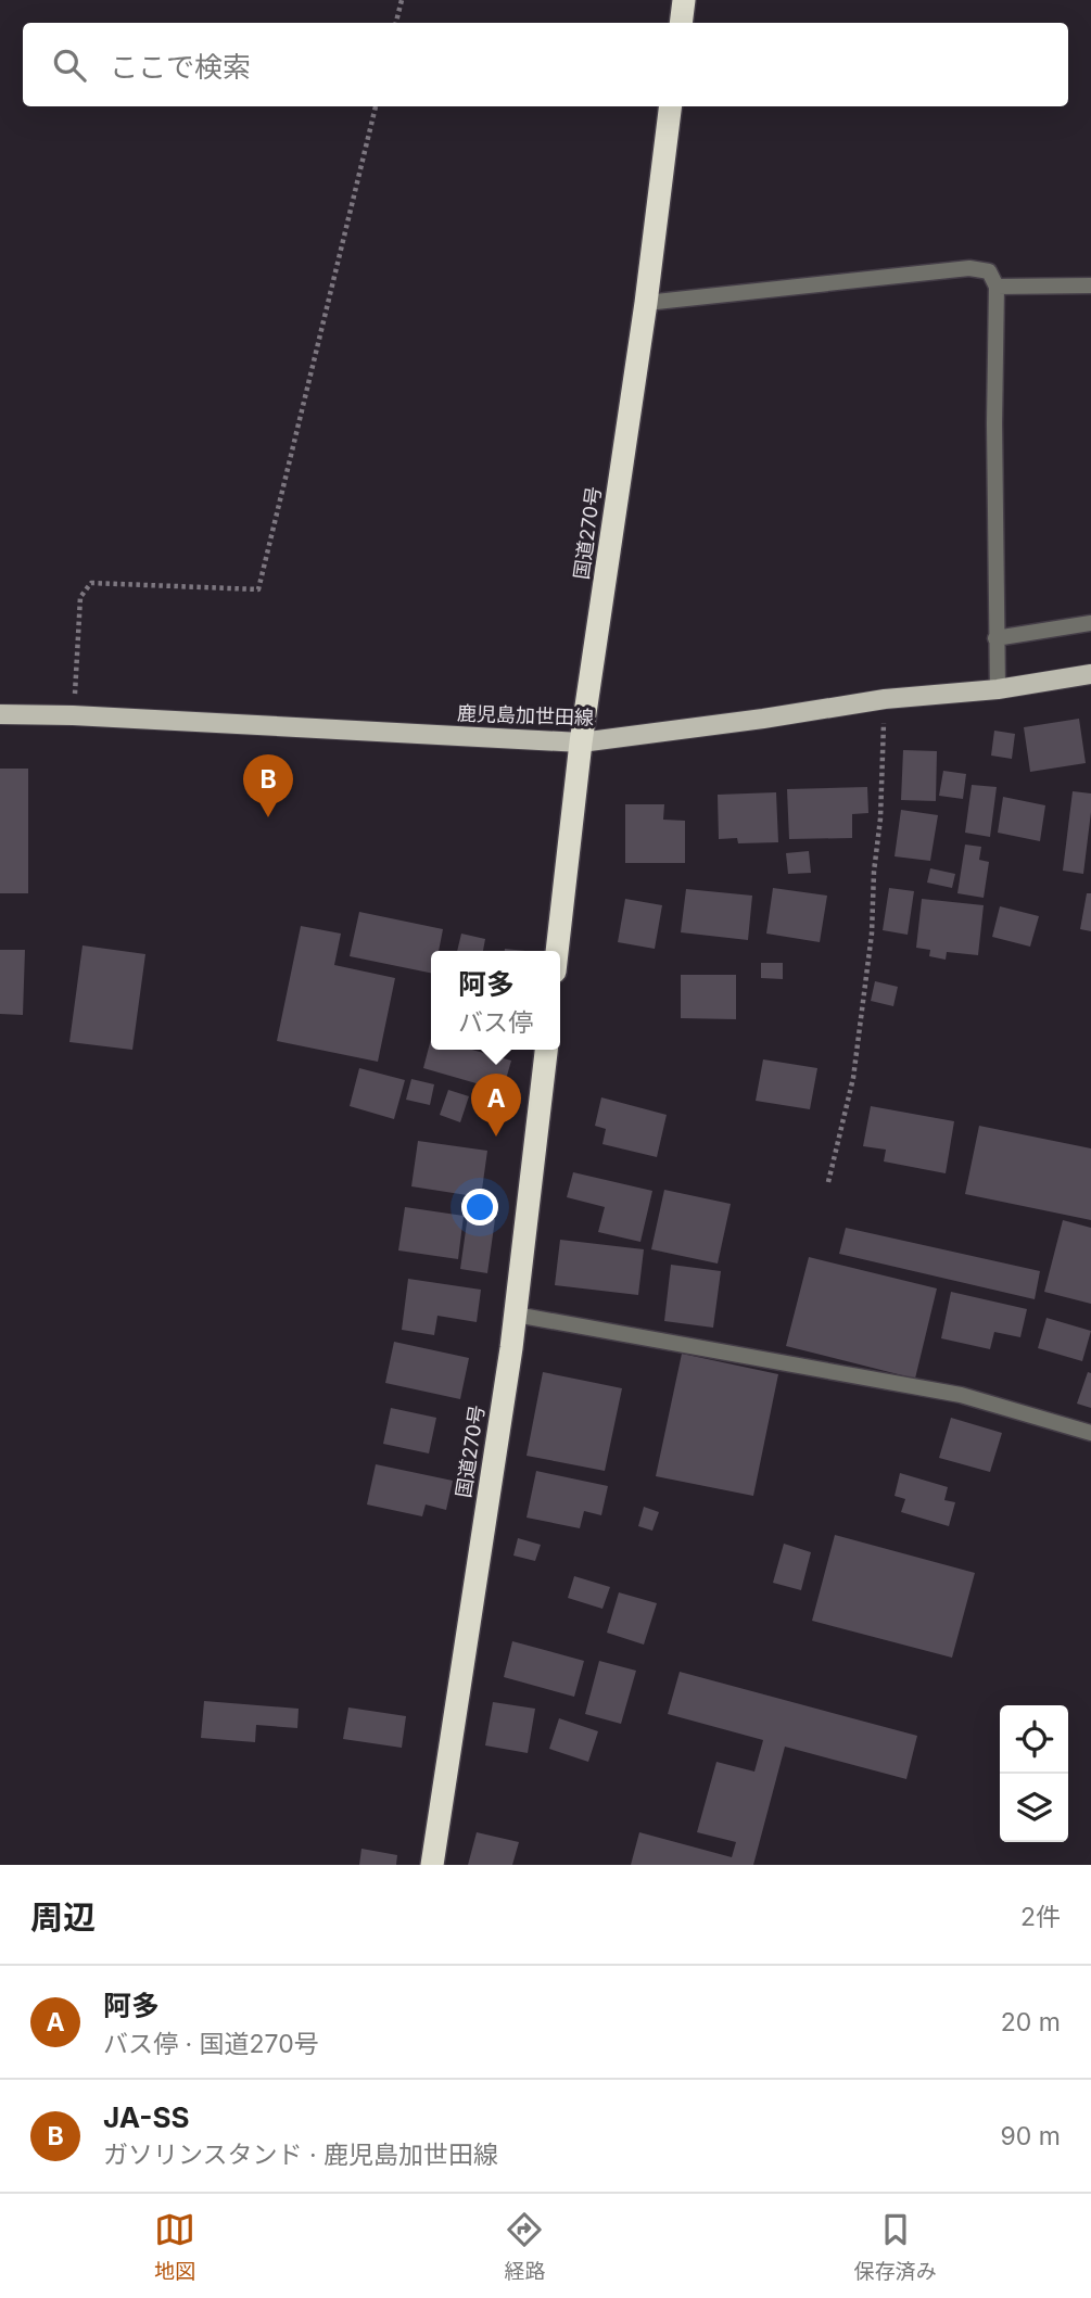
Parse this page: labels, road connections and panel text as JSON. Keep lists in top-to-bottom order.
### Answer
{
  "streets": {
    "highway": ["国道270号"],
    "main road": ["鹿児島加世田線"]
  },
  "crossings": [
    ["国道270号", "鹿児島加世田線"]
  ],
  "page": {
    "search": "ここで検索",
    "pins": ["B", "A"],
    "popup": ["阿多", "バス停"],
    "heading": ["周辺", "2件"],
    "list": [
      {
        "mark": "A",
        "name": "阿多",
        "note": "バス停 · 国道270号",
        "value": "20 m"
      },
      {
        "mark": "B",
        "name": "JA-SS",
        "note": "ガソリンスタンド · 鹿児島加世田線",
        "value": "90 m"
      }
    ],
    "nav": ["地図", "経路", "保存済み"]
  }
}
